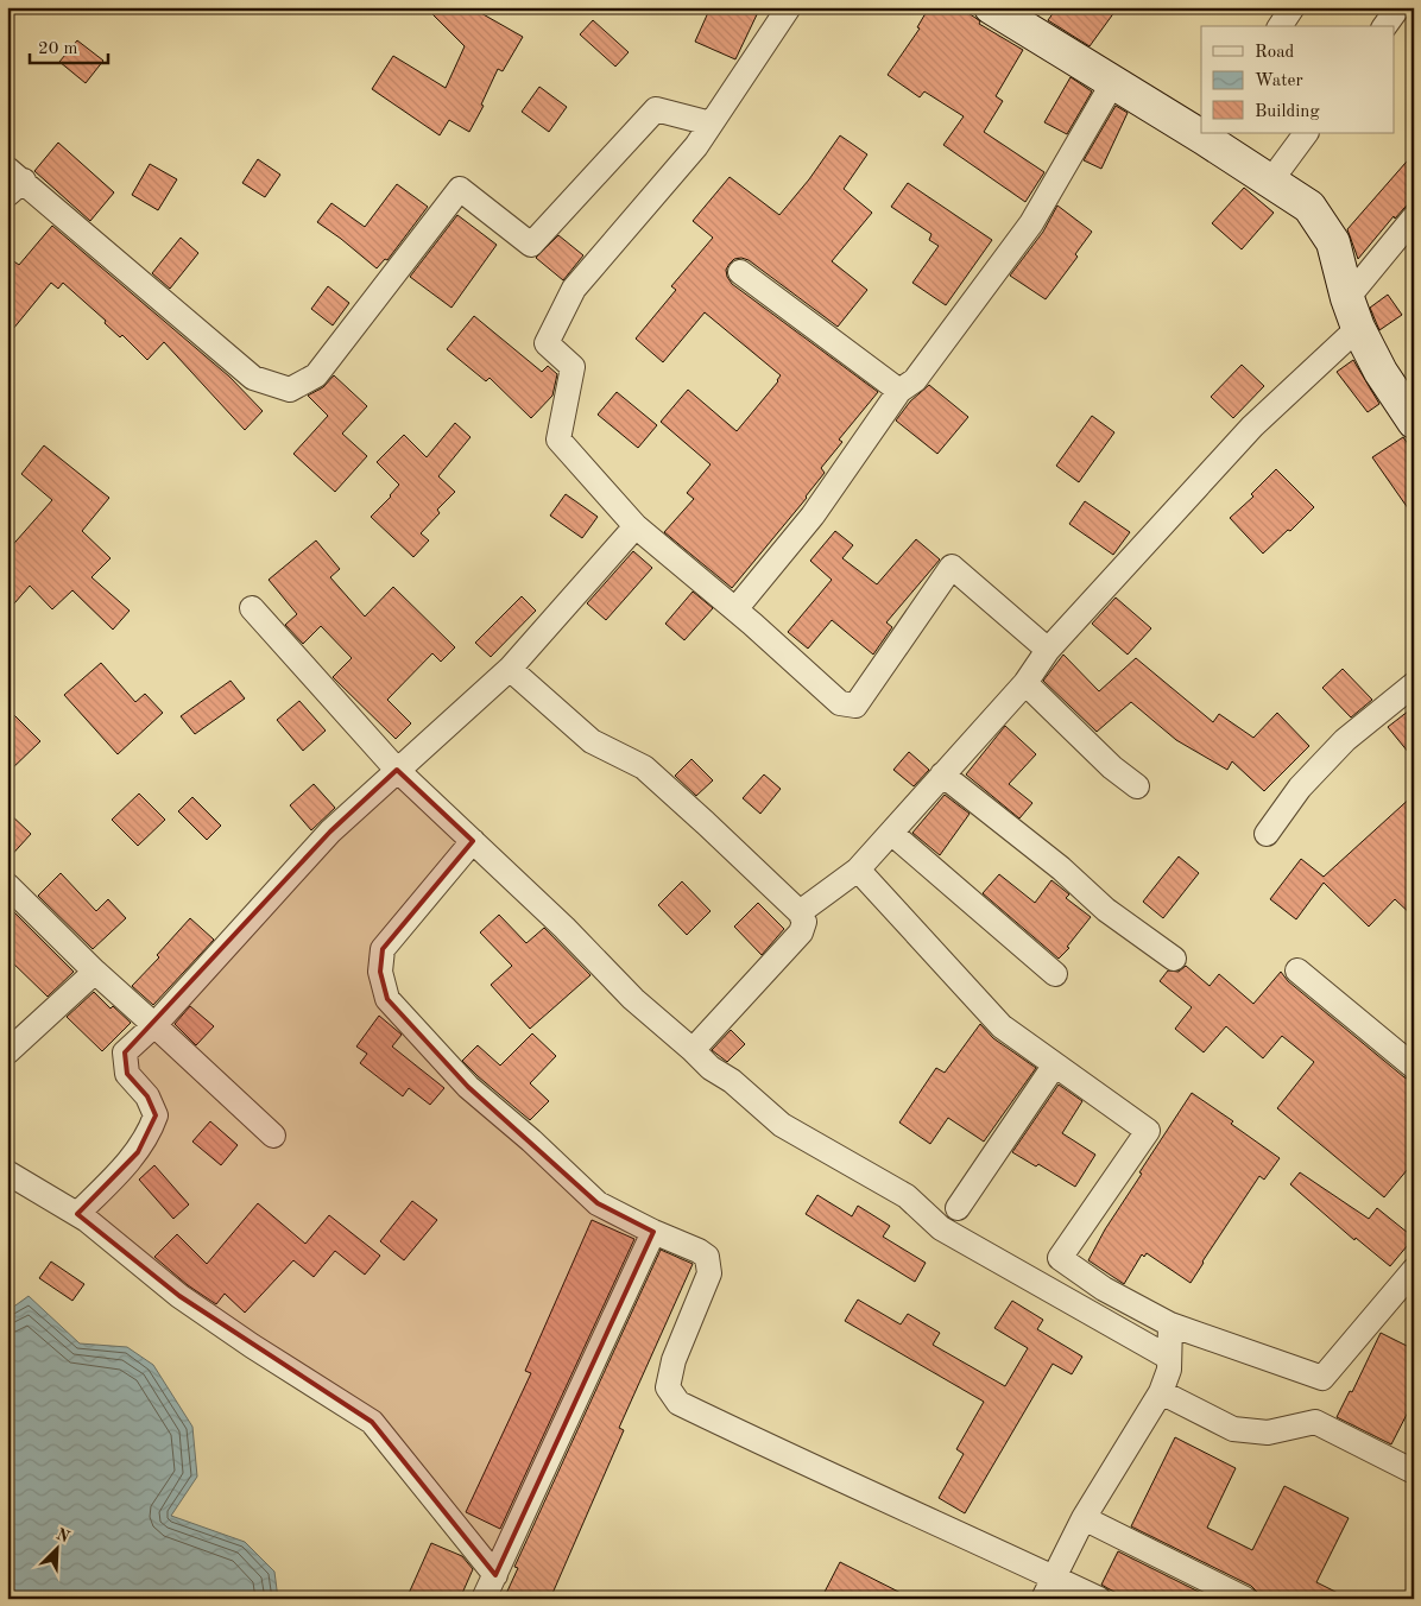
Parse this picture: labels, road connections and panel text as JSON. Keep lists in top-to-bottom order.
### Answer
{
  "legend": ["Road", "Water", "Building"],
  "scale_bar": "20 m",
  "north": "top right"
}
